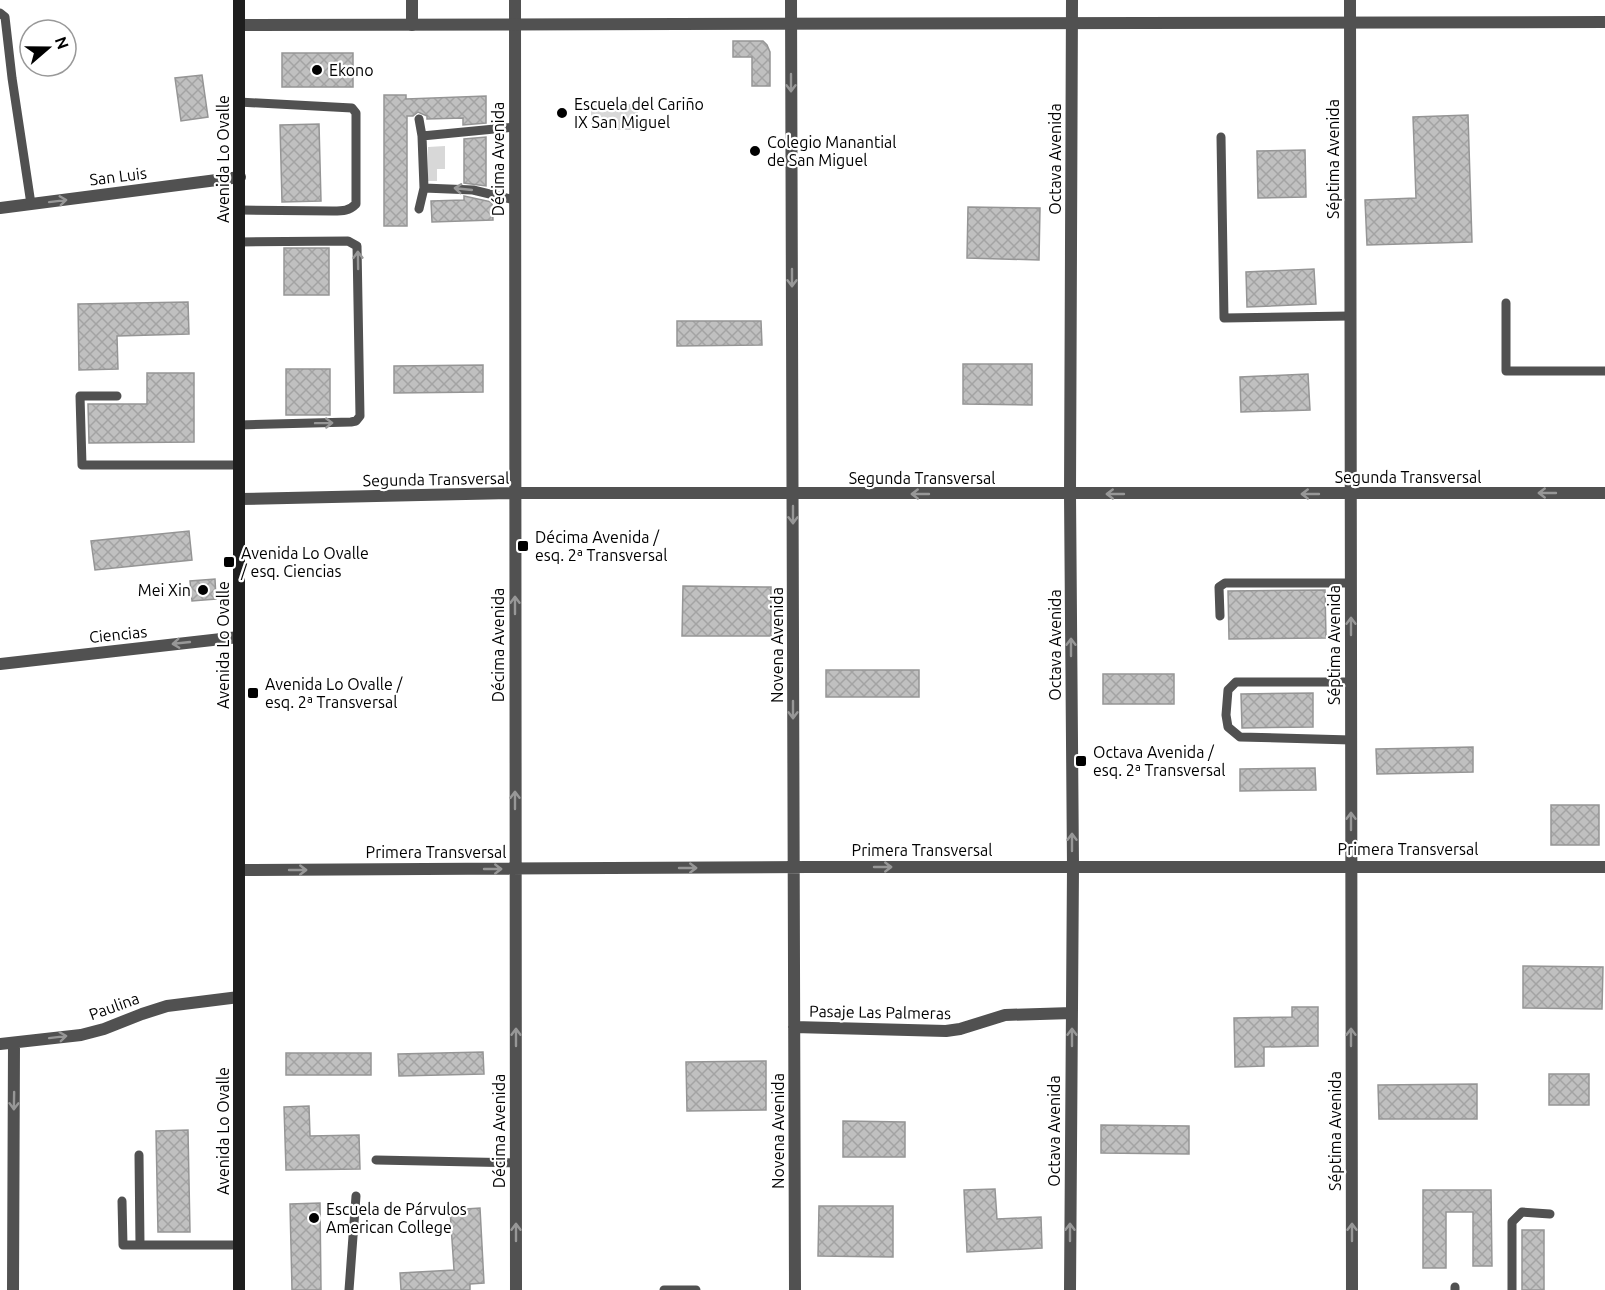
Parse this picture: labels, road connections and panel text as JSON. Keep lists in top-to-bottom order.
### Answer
{
  "streets": {
    "main road": ["Avenida Lo Ovalle"],
    "street": [
      "Décima Avenida",
      "Octava Avenida",
      "Séptima Avenida",
      "San Luis",
      "Segunda Transversal",
      "Ciencias",
      "Novena Avenida",
      "Primera Transversal",
      "Paulina",
      "Pasaje Las Palmeras"
    ]
  },
  "crossings": [
    ["Avenida Lo Ovalle", "San Luis"],
    ["Avenida Lo Ovalle", "Segunda Transversal"],
    ["Avenida Lo Ovalle", "Ciencias"],
    ["Avenida Lo Ovalle", "Primera Transversal"],
    ["Avenida Lo Ovalle", "Paulina"],
    ["Décima Avenida", "Segunda Transversal"],
    ["Décima Avenida", "Primera Transversal"],
    ["Octava Avenida", "Segunda Transversal"],
    ["Octava Avenida", "Primera Transversal"],
    ["Octava Avenida", "Pasaje Las Palmeras"],
    ["Séptima Avenida", "Segunda Transversal"],
    ["Séptima Avenida", "Primera Transversal"],
    ["Segunda Transversal", "Novena Avenida"],
    ["Novena Avenida", "Primera Transversal"],
    ["Novena Avenida", "Pasaje Las Palmeras"]
  ],
  "one_way": [
    "Décima Avenida",
    "Octava Avenida",
    "Séptima Avenida",
    "San Luis",
    "Segunda Transversal",
    "Ciencias",
    "Novena Avenida",
    "Primera Transversal",
    "Paulina"
  ],
  "places": {
    "other": [
      "Ekono",
      "Escuela del Cariño IX San Miguel",
      "Colegio Manantial de San Miguel",
      "Mei Xin",
      "Escuela de Párvulos American College"
    ],
    "transit": [
      "Décima Avenida / esq. 2ª Transversal",
      "Avenida Lo Ovalle / esq. Ciencias",
      "Avenida Lo Ovalle / esq. 2ª Transversal",
      "Octava Avenida / esq. 2ª Transversal"
    ]
  },
  "north": "right"
}
